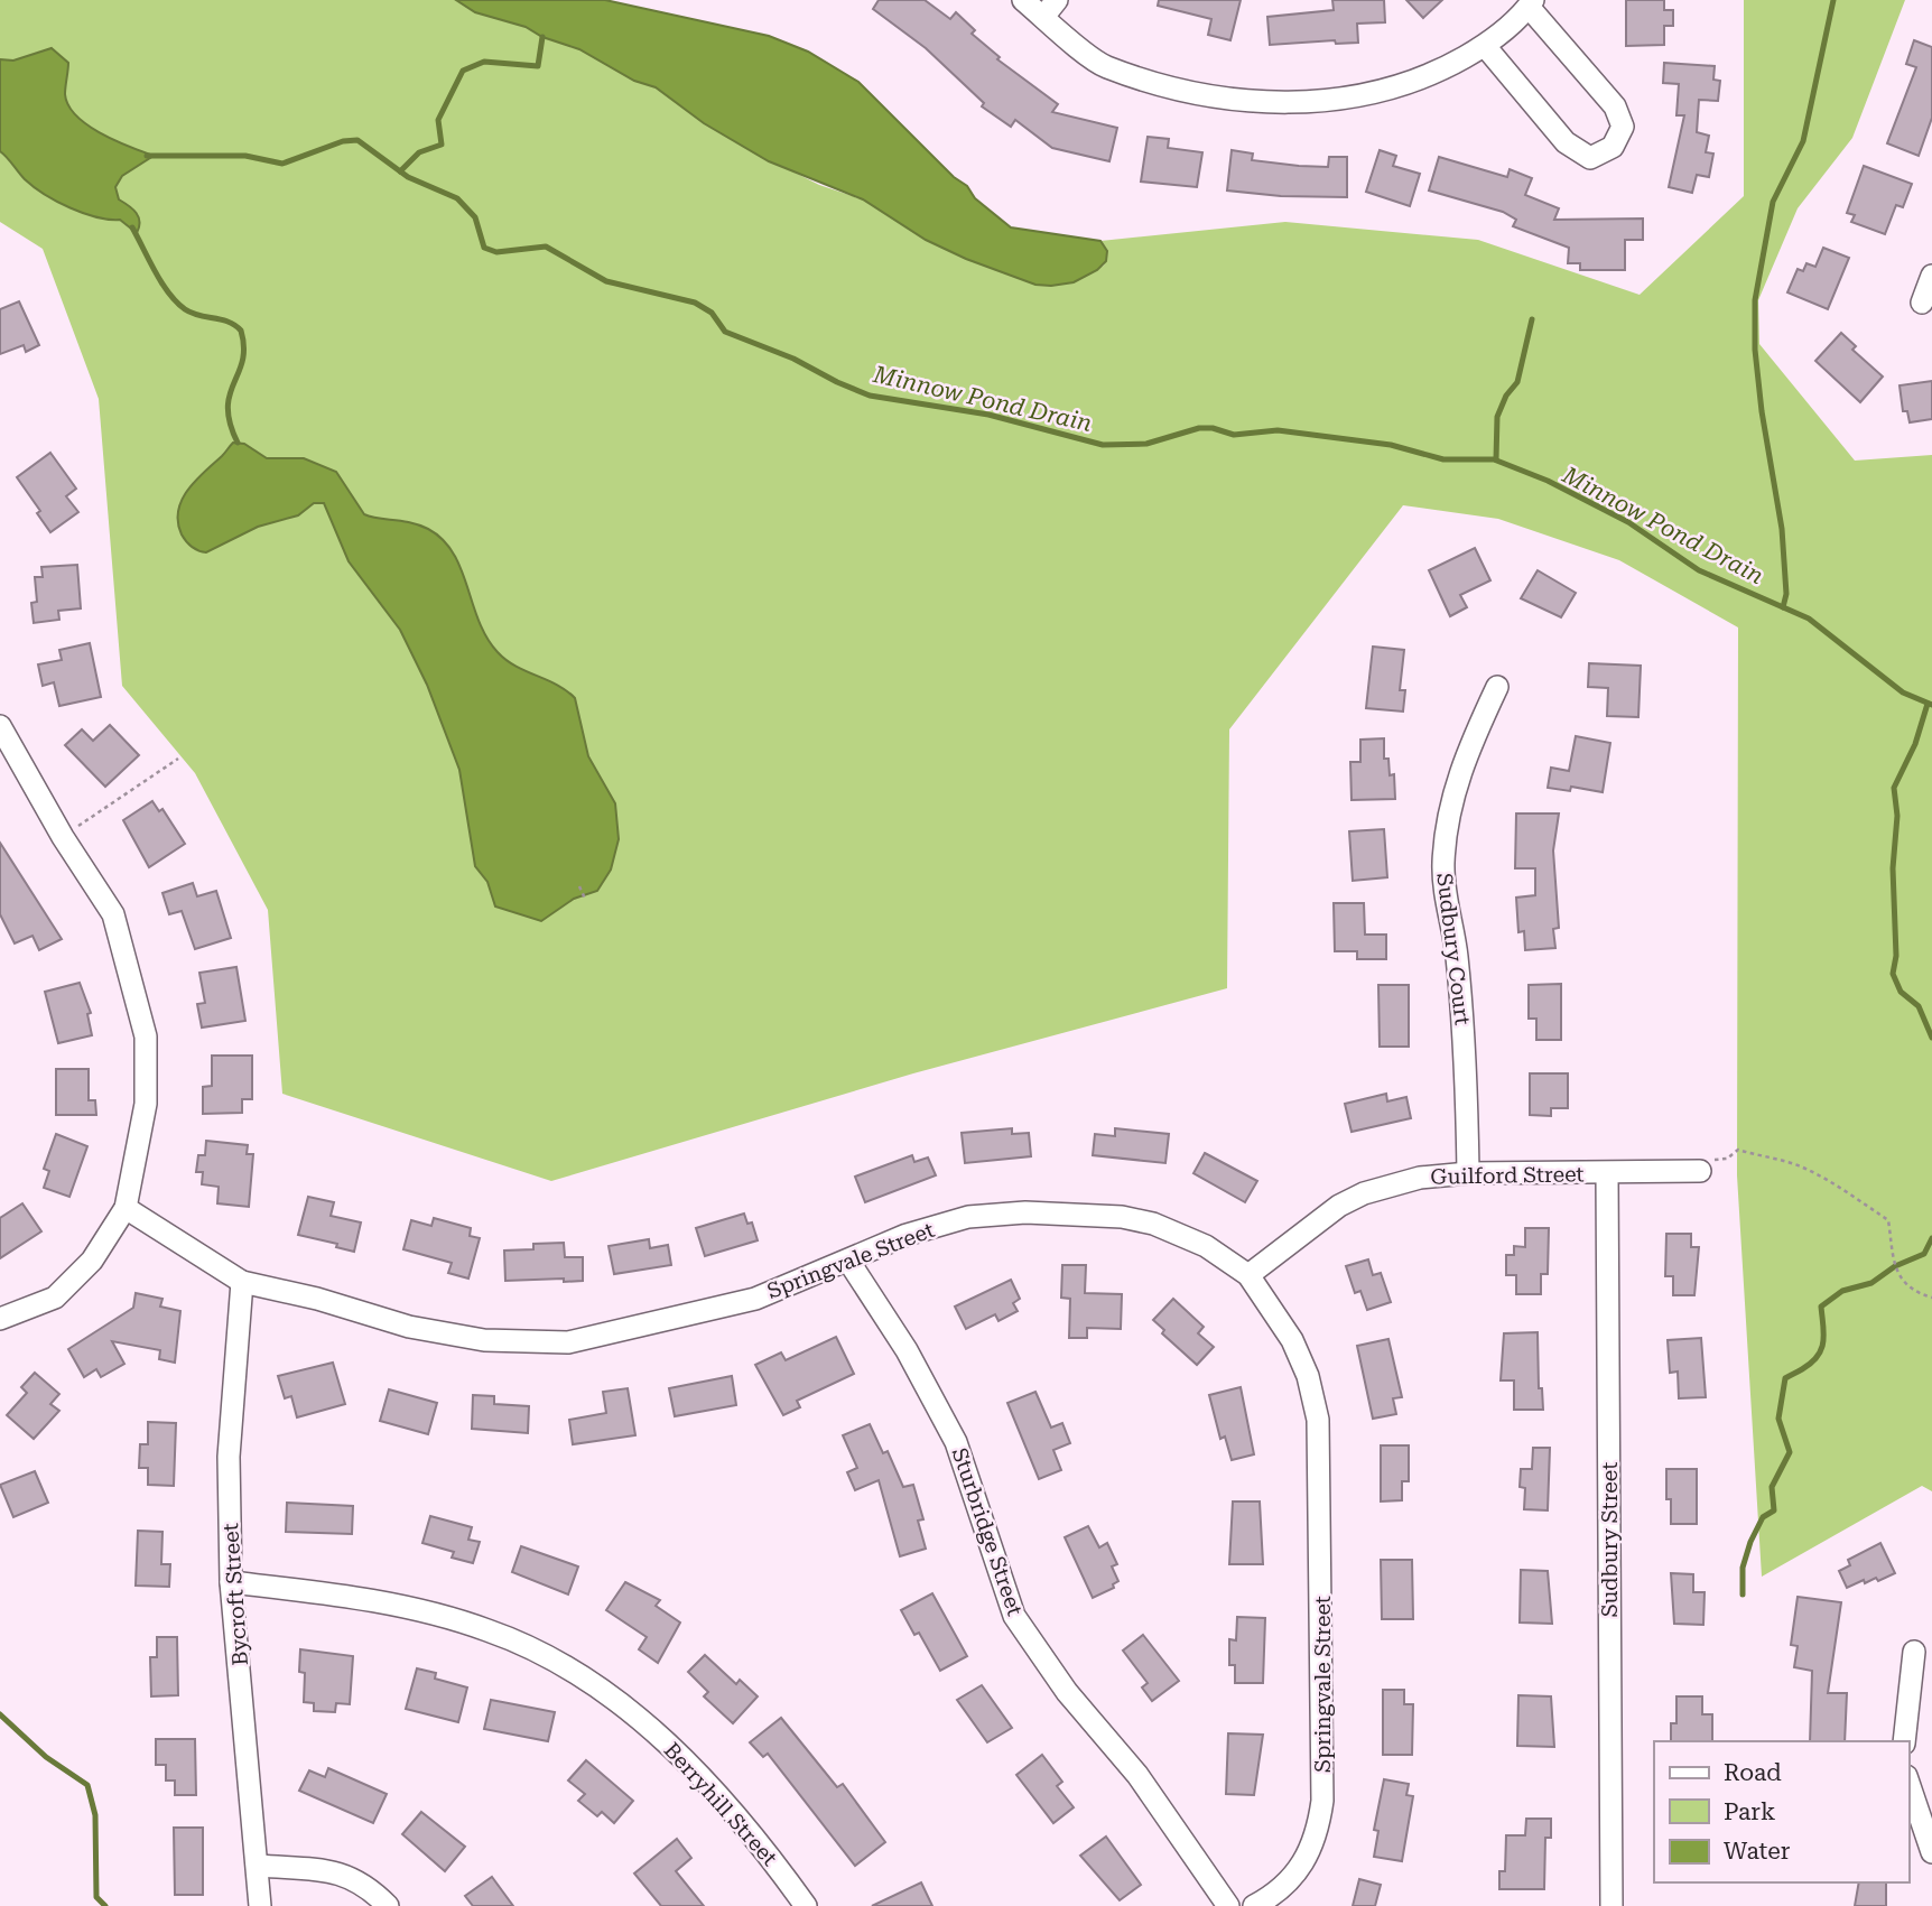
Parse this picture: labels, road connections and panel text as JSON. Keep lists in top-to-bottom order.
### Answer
{
  "streets": {
    "street": [
      "Sudbury Court",
      "Guilford Street",
      "Springvale Street",
      "Sturbridge Street",
      "Sudbury Street",
      "Bycroft Street",
      "Berryhill Street"
    ]
  },
  "crossings": [
    ["Sudbury Court", "Guilford Street"],
    ["Guilford Street", "Springvale Street"],
    ["Guilford Street", "Sudbury Street"],
    ["Springvale Street", "Sturbridge Street"],
    ["Springvale Street", "Bycroft Street"],
    ["Bycroft Street", "Berryhill Street"]
  ],
  "water": ["Minnow Pond Drain"],
  "legend": ["Road", "Park", "Water"]
}
